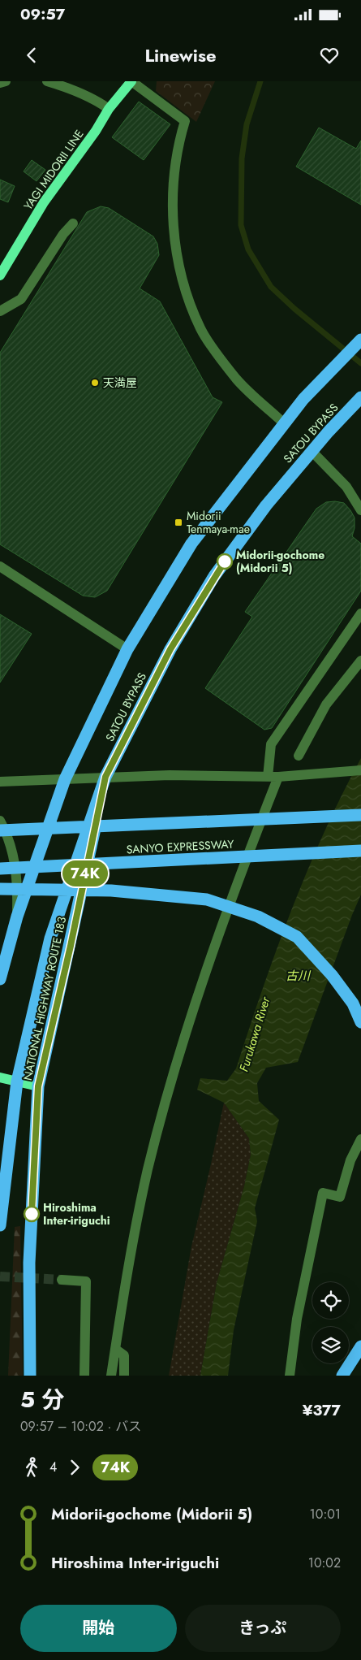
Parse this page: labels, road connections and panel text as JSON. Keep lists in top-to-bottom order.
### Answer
{
  "streets": {
    "highway": ["SATOU BYPASS", "SANYO EXPRESSWAY", "NATIONAL HIGHWAY ROUTE 183"],
    "main road": ["YAGI MIDORII LINE"]
  },
  "crossings": [
    ["SATOU BYPASS", "NATIONAL HIGHWAY ROUTE 183"]
  ],
  "water": ["古川", "Furukawa River"],
  "places": {
    "other": ["天満屋", "Midorii-gochome (Midorii 5)", "Hiroshima Inter-iriguchi"],
    "transit": ["Midorii Tenmaya-mae"]
  },
  "lines": ["bus line 74K"],
  "page": {
    "status": "09:57",
    "header": "Linewise",
    "on_map": "74K",
    "heading": ["5 分", "09:57 – 10:02 · バス", "¥377"],
    "legs": ["4", "74K"],
    "list": [
      {
        "name": "Midorii-gochome (Midorii 5)",
        "value": "10:01"
      },
      {
        "name": "Hiroshima Inter-iriguchi",
        "value": "10:02"
      }
    ],
    "buttons": ["開始", "きっぷ"]
  }
}
